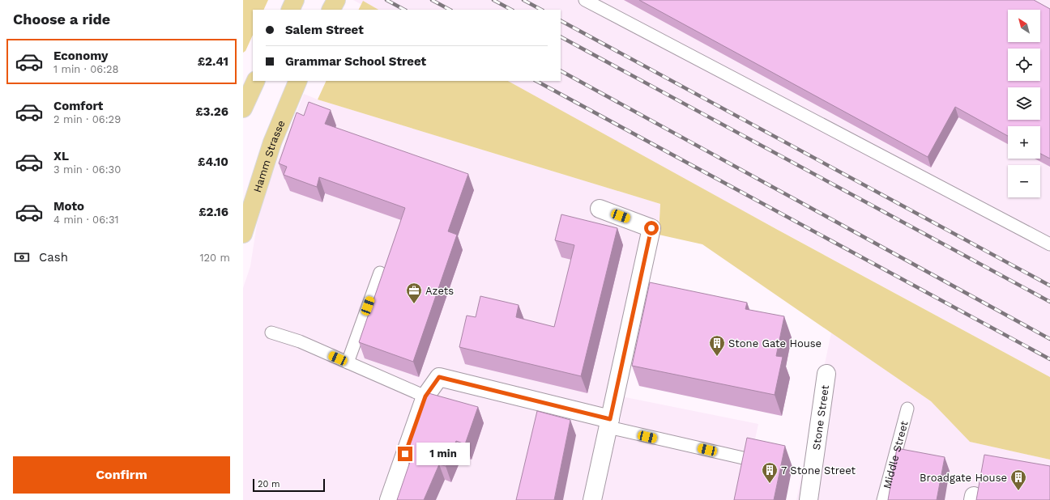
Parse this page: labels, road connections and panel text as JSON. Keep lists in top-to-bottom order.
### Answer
{
  "streets": {
    "main road": ["Hamm Strasse"],
    "street": ["Stone Street"],
    "lane": ["Middle Street"]
  },
  "places": {
    "office": ["Azets"],
    "building": ["Stone Gate House", "7 Stone Street", "Broadgate House"]
  },
  "scale_bar": "20 m",
  "north": "top left",
  "page": {
    "heading": "Choose a ride",
    "map_buttons": ["+", "−"],
    "banner": ["Salem Street", "Grammar School Street"],
    "list": [
      {
        "name": "Economy",
        "note": "1 min · 06:28",
        "value": "£2.41"
      },
      {
        "name": "Comfort",
        "note": "2 min · 06:29",
        "value": "£3.26"
      },
      {
        "name": "XL",
        "note": "3 min · 06:30",
        "value": "£4.10"
      },
      {
        "name": "Moto",
        "note": "4 min · 06:31",
        "value": "£2.16"
      }
    ],
    "pay": ["Cash", "120 m"],
    "bubble": "1 min",
    "buttons": "Confirm",
    "scale": "20 m"
  }
}
